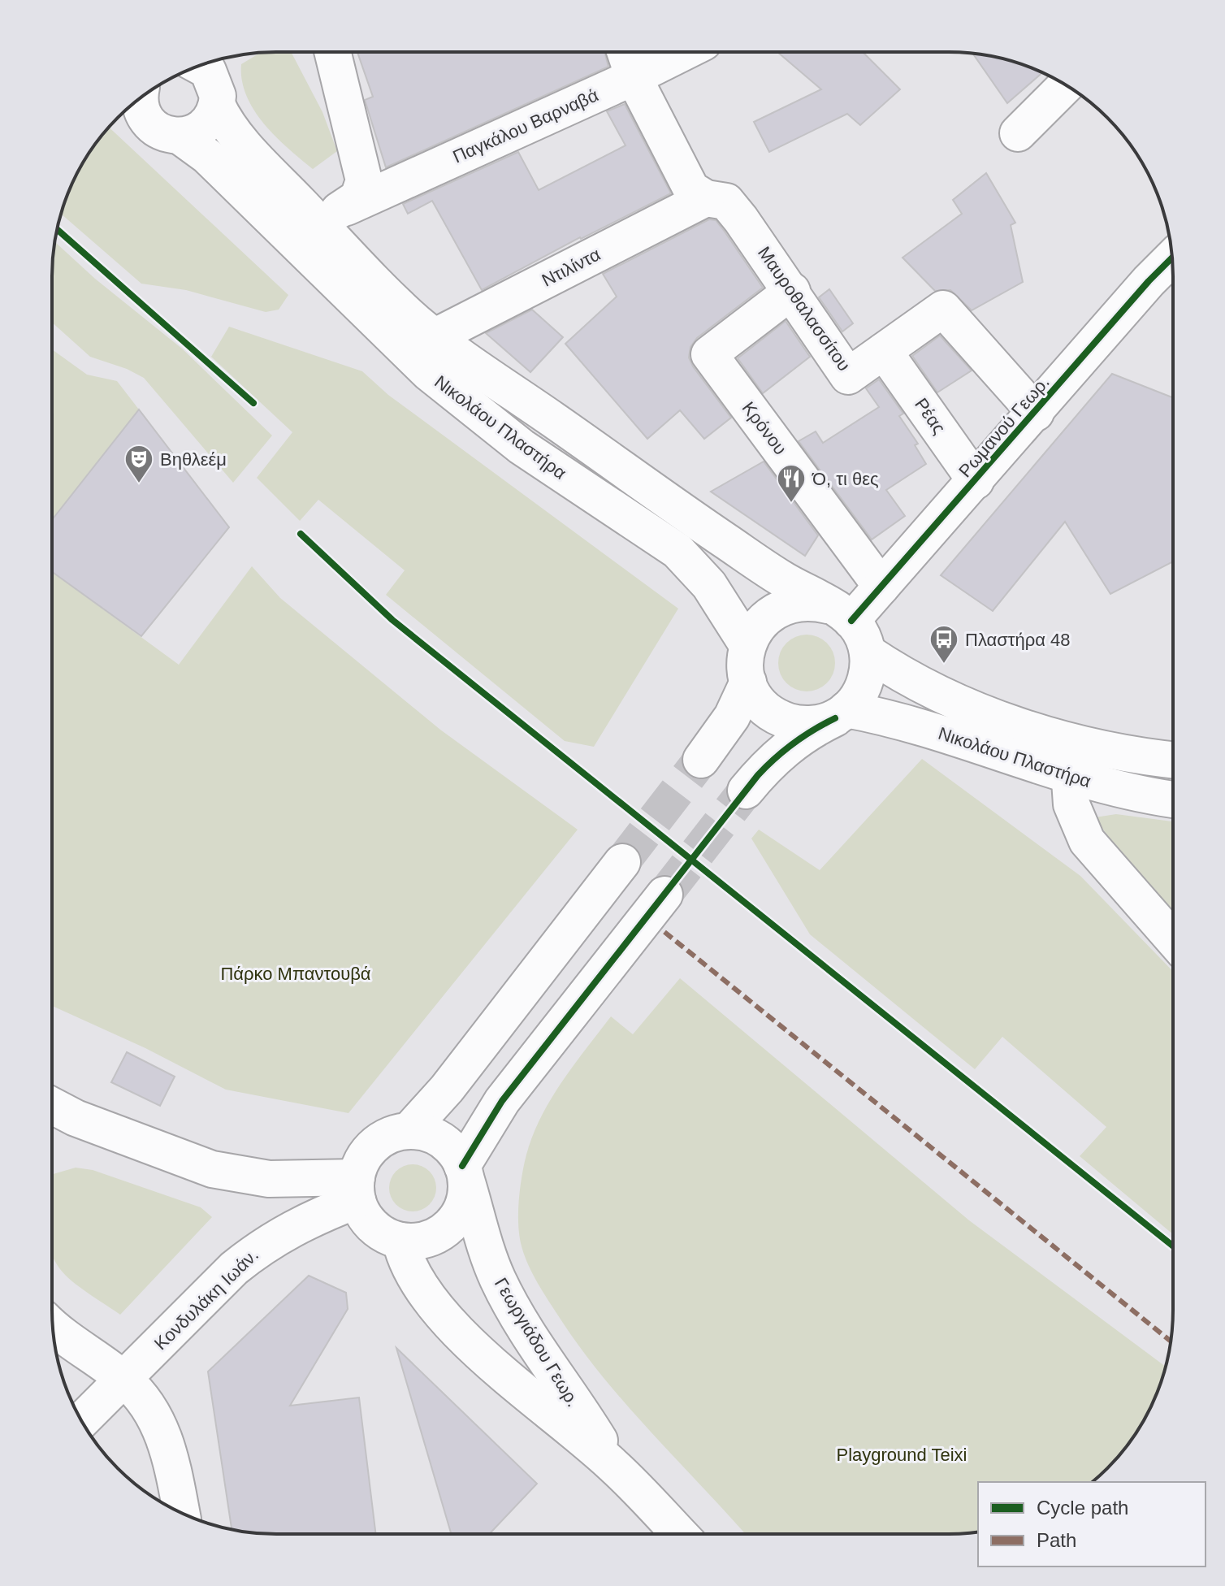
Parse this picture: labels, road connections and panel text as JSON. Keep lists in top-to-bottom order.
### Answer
{
  "streets": {
    "street": [
      "Παγκάλου Βαρναβά",
      "Ντιλίντα",
      "Μαυροθαλασσίτου",
      "Ρέας",
      "Ρωμανού Γεωρ.",
      "Νικολάου Πλαστήρα",
      "Κρόνου",
      "Κονδυλάκη Ιωάν.",
      "Γεωργιάδου Γεωρ."
    ]
  },
  "crossings": [
    ["Παγκάλου Βαρναβά", "Μαυροθαλασσίτου"],
    ["Παγκάλου Βαρναβά", "Νικολάου Πλαστήρα"],
    ["Ντιλίντα", "Μαυροθαλασσίτου"],
    ["Ντιλίντα", "Νικολάου Πλαστήρα"],
    ["Μαυροθαλασσίτου", "Ρέας"],
    ["Μαυροθαλασσίτου", "Ρωμανού Γεωρ."],
    ["Μαυροθαλασσίτου", "Κρόνου"],
    ["Ρέας", "Ρωμανού Γεωρ."],
    ["Ρωμανού Γεωρ.", "Νικολάου Πλαστήρα"],
    ["Ρωμανού Γεωρ.", "Κρόνου"],
    ["Κονδυλάκη Ιωάν.", "Γεωργιάδου Γεωρ."]
  ],
  "parks": ["Πάρκο Μπαντουβά", "Playground Teixi"],
  "places": {
    "theatre": ["Βηθλεέμ"],
    "restaurant": ["Ό, τι θες"],
    "bus stop": ["Πλαστήρα 48"]
  },
  "legend": ["Cycle path", "Path"]
}
